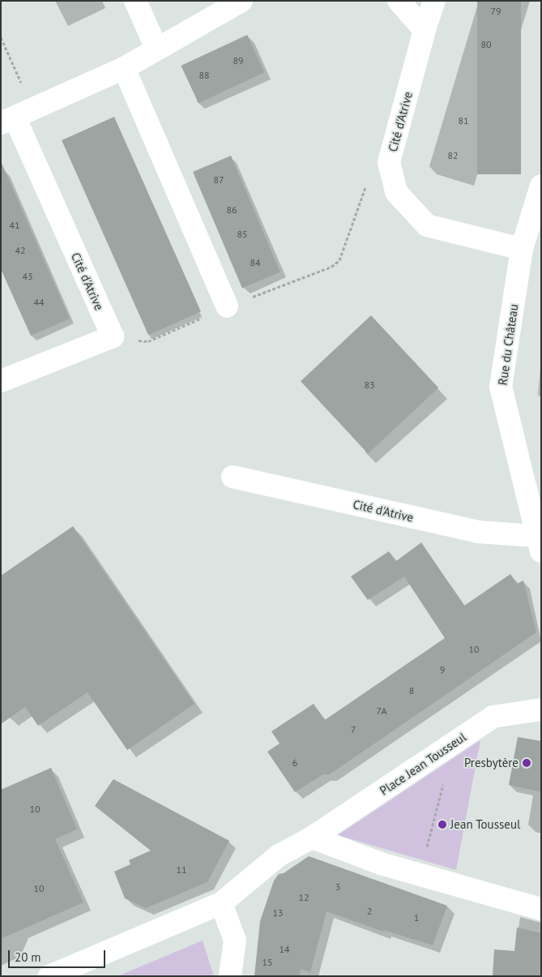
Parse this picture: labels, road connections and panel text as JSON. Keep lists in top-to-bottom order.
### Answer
{
  "streets": {
    "street": ["Cité d'Atrive", "Rue du Château", "Place Jean Tousseul"]
  },
  "crossings": [
    ["Cité d'Atrive", "Rue du Château"]
  ],
  "places": ["Presbytère", "Jean Tousseul"],
  "house_numbers": [
    "79",
    "80",
    "89",
    "88",
    "81",
    "82",
    "87",
    "86",
    "41",
    "85",
    "42",
    "84",
    "43",
    "44",
    "83",
    "10",
    "9",
    "8",
    "7A",
    "7",
    "6",
    "10",
    "11",
    "3",
    "10",
    "12",
    "2",
    "13",
    "1",
    "14",
    "15"
  ],
  "scale_bar": "20 m"
}
